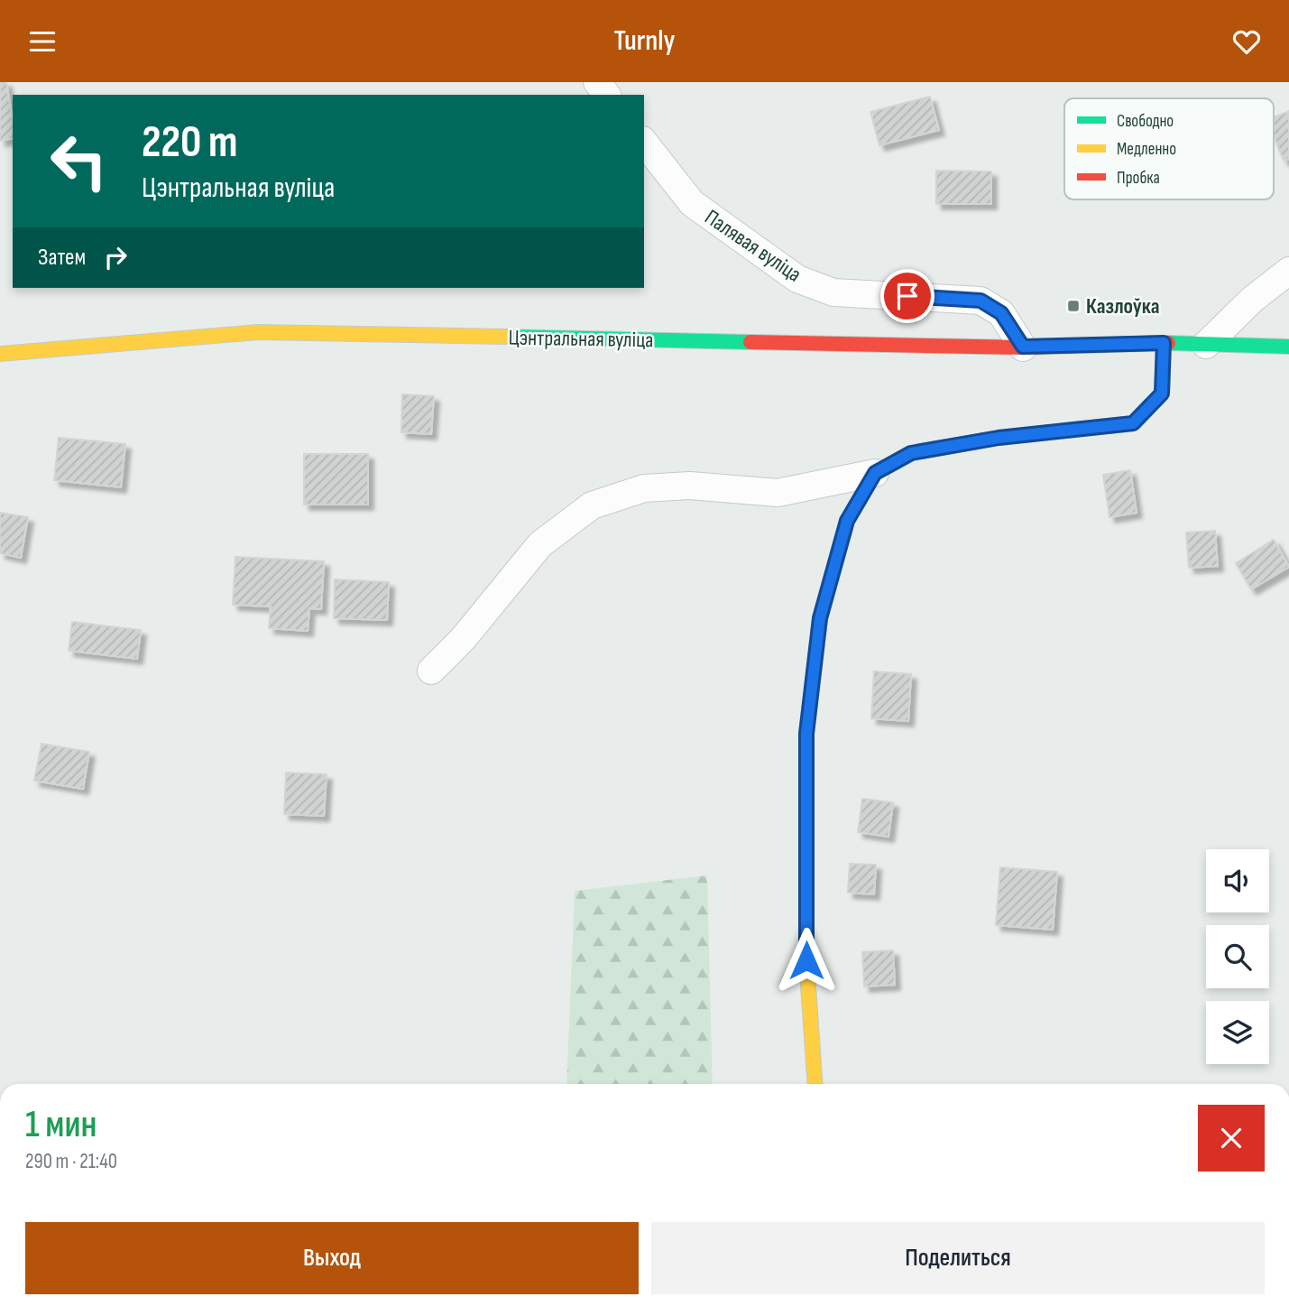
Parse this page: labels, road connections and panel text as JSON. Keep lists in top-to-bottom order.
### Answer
{
  "streets": {
    "main road": ["Цэнтральная вуліца"],
    "street": ["Палявая вуліца"]
  },
  "crossings": [
    ["Палявая вуліца", "Цэнтральная вуліца"]
  ],
  "places": {
    "transit": ["Казлоўка"]
  },
  "legend": ["Свободно", "Медленно", "Пробка"],
  "page": {
    "header": "Turnly",
    "turn": ["220 m", "Цэнтральная вуліца"],
    "then": "Затем",
    "heading": ["1 мин", "290 m · 21:40"],
    "buttons": ["Выход", "Поделиться"]
  }
}
